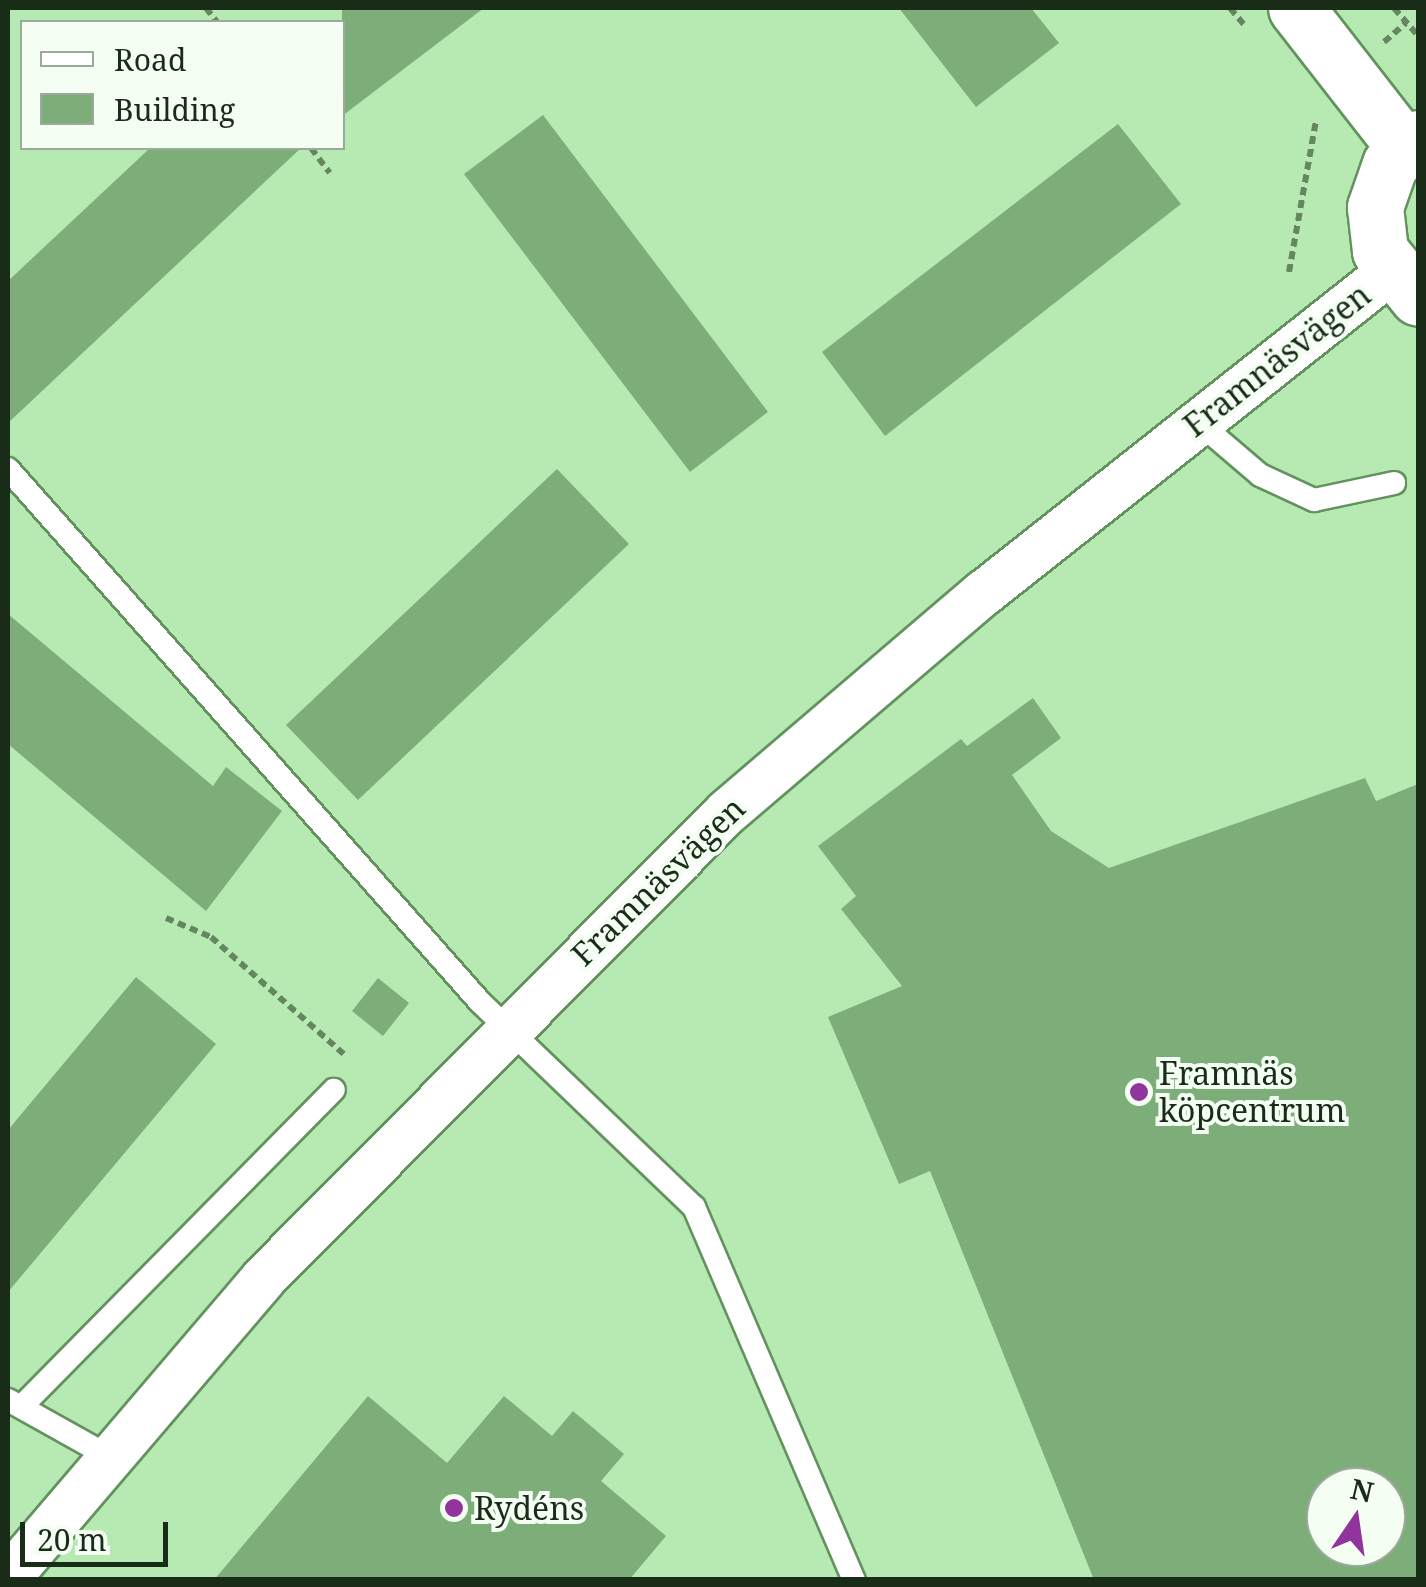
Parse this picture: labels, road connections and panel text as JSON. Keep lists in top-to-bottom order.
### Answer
{
  "streets": {
    "street": ["Framnäsvägen"]
  },
  "places": ["Framnäs köpcentrum", "Rydéns"],
  "legend": ["Road", "Building"],
  "scale_bar": "20 m",
  "north": "top"
}
